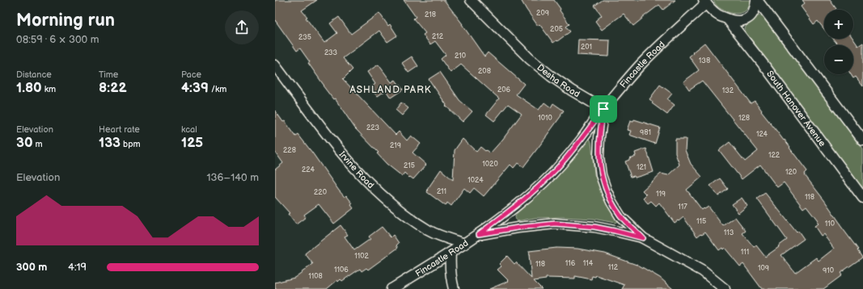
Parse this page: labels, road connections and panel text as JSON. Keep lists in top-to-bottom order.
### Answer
{
  "streets": {
    "street": [
      "Fincastle Road",
      "Desha Road",
      "South Hanover Avenue",
      "Irvine Road"
    ]
  },
  "crossings": [
    ["Fincastle Road", "Desha Road"],
    ["Fincastle Road", "South Hanover Avenue"],
    ["Fincastle Road", "Irvine Road"]
  ],
  "districts": ["ASHLAND PARK"],
  "house_numbers": [
    "209",
    "218",
    "205",
    "212",
    "235",
    "201",
    "233",
    "210",
    "138",
    "208",
    "206",
    "132",
    "1010",
    "128",
    "223",
    "981",
    "124",
    "219",
    "228",
    "122",
    "1020",
    "215",
    "121",
    "224",
    "120",
    "1024",
    "211",
    "220",
    "119",
    "118",
    "117",
    "115",
    "110",
    "113",
    "111",
    "1102",
    "116",
    "114",
    "118",
    "112",
    "109",
    "1106",
    "910",
    "1108"
  ],
  "page": {
    "heading": ["Morning run", "08:59 · 6 × 300 m"],
    "map_buttons": ["+", "−"],
    "stats": [
      ["Distance", "1.80 km"],
      ["Time", "8:22"],
      ["Pace", "4:39 /km"],
      ["Elevation", "30 m"],
      ["Heart rate", "133 bpm"],
      ["kcal", "125"]
    ],
    "chart": ["Elevation", "136–140 m"],
    "list": [
      {
        "name": "300 m",
        "note": "4:19"
      }
    ]
  }
}
